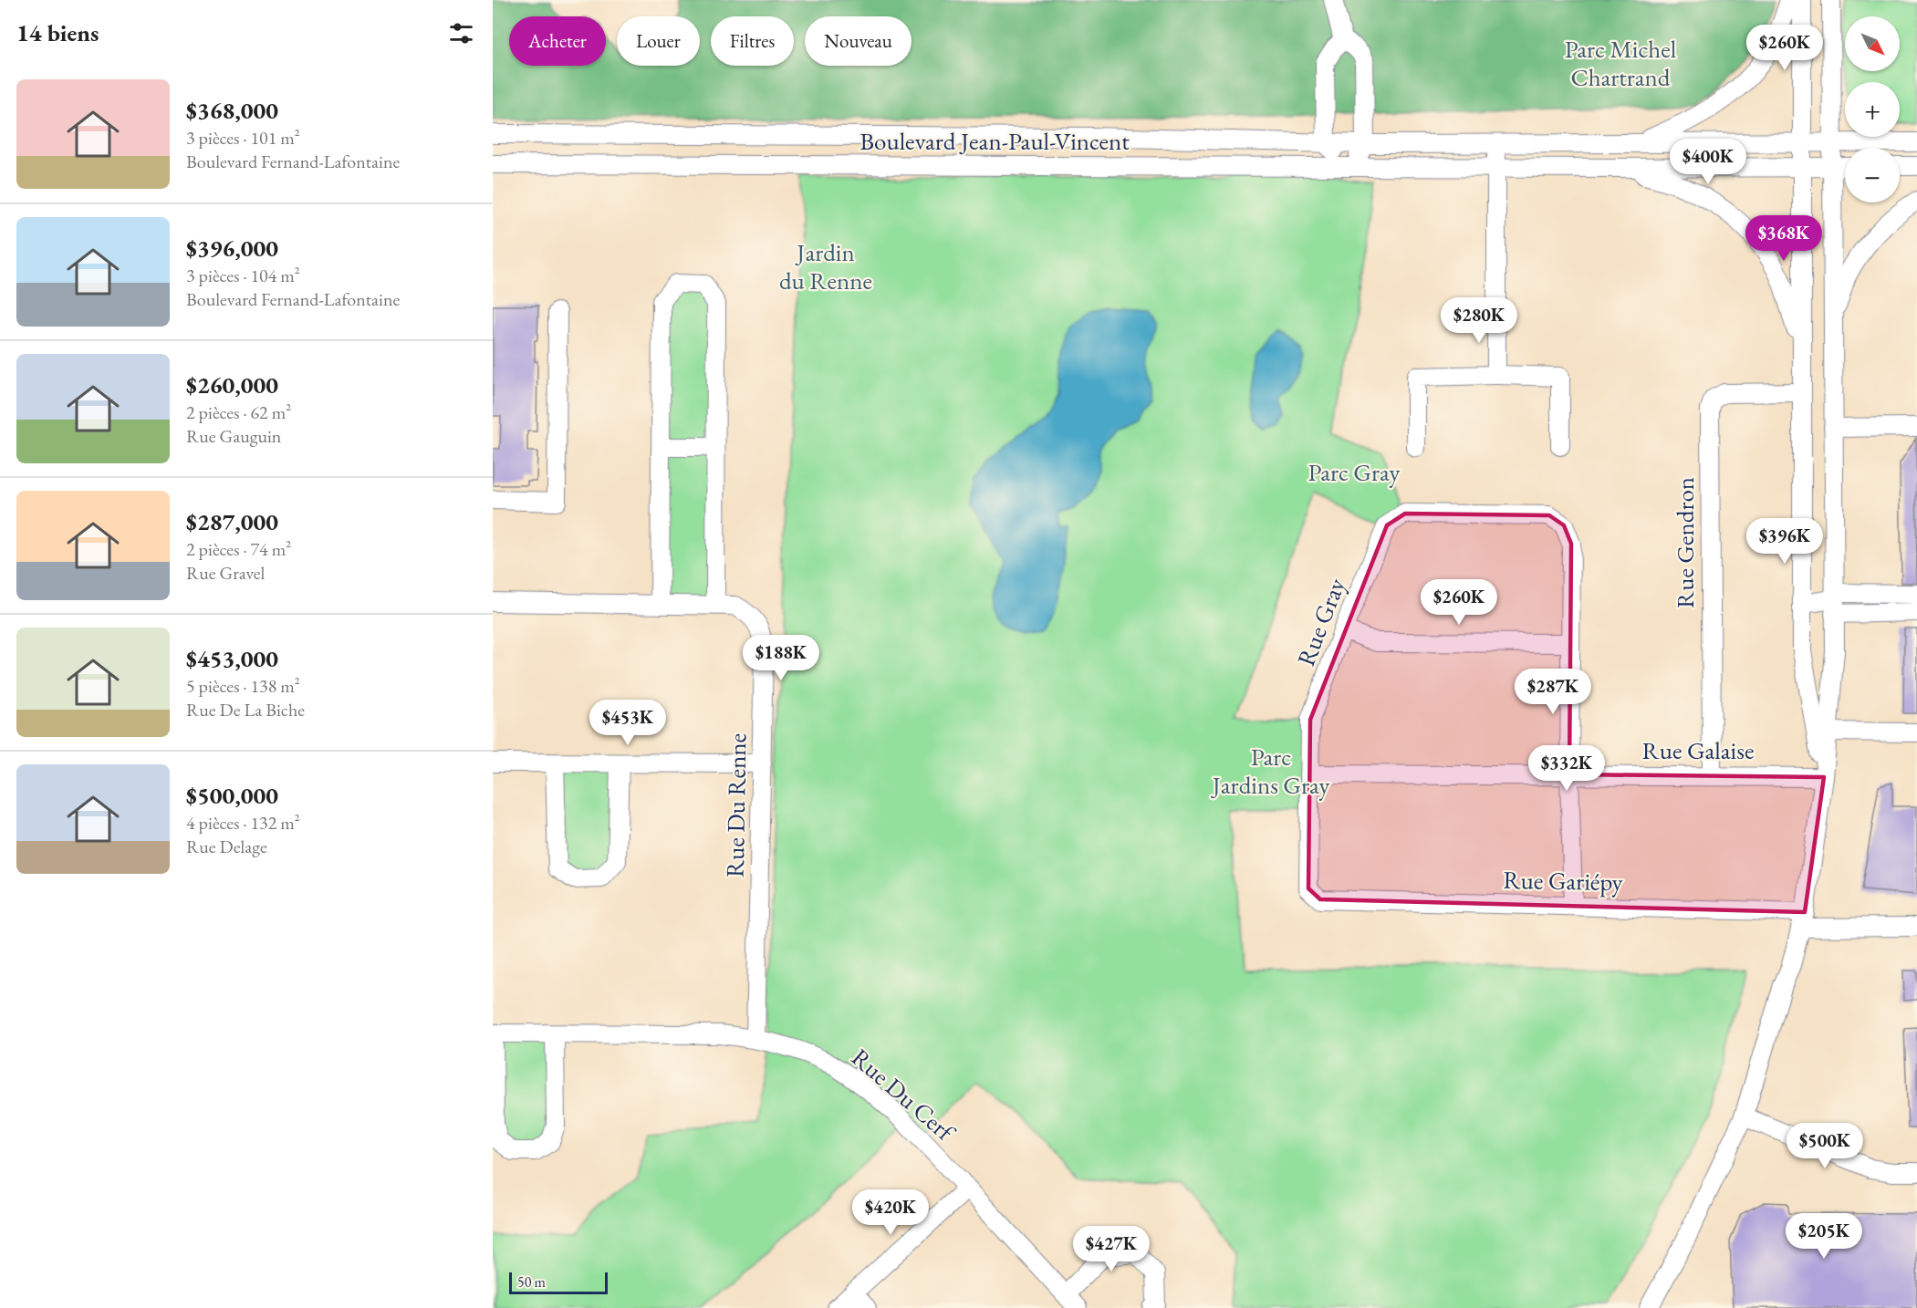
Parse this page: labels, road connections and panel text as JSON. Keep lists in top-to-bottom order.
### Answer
{
  "streets": {
    "street": [
      "Boulevard Jean-Paul-Vincent",
      "Rue Gendron",
      "Rue Gray",
      "Rue Galaise",
      "Rue Du Renne",
      "Rue Gariépy",
      "Rue Du Cerf"
    ]
  },
  "crossings": [
    ["Rue Gendron", "Rue Galaise"],
    ["Rue Gray", "Rue Galaise"],
    ["Rue Gray", "Rue Gariépy"],
    ["Rue Du Renne", "Rue Du Cerf"]
  ],
  "parks": [
    "Parc Michel Chartrand",
    "Jardin du Renne",
    "Parc Gray",
    "Parc Jardins Gray"
  ],
  "scale_bar": "50 m",
  "north": "bottom right",
  "page": {
    "heading": "14 biens",
    "map_buttons": ["+", "−"],
    "chip": [
      "Acheter",
      "Louer",
      "Filtres",
      "Nouveau"
    ],
    "price": [
      "$260K",
      "$400K",
      "$368K",
      "$280K",
      "$396K",
      "$260K",
      "$188K",
      "$287K",
      "$453K",
      "$332K",
      "$500K",
      "$420K",
      "$205K",
      "$427K"
    ],
    "list": [
      {
        "name": "$368,000",
        "note": "3 pièces · 101 m² · Boulevard Fernand-Lafontaine"
      },
      {
        "name": "$396,000",
        "note": "3 pièces · 104 m² · Boulevard Fernand-Lafontaine"
      },
      {
        "name": "$260,000",
        "note": "2 pièces · 62 m² · Rue Gauguin"
      },
      {
        "name": "$287,000",
        "note": "2 pièces · 74 m² · Rue Gravel"
      },
      {
        "name": "$453,000",
        "note": "5 pièces · 138 m² · Rue De La Biche"
      },
      {
        "name": "$500,000",
        "note": "4 pièces · 132 m² · Rue Delage"
      }
    ],
    "scale": "50 m"
  }
}
